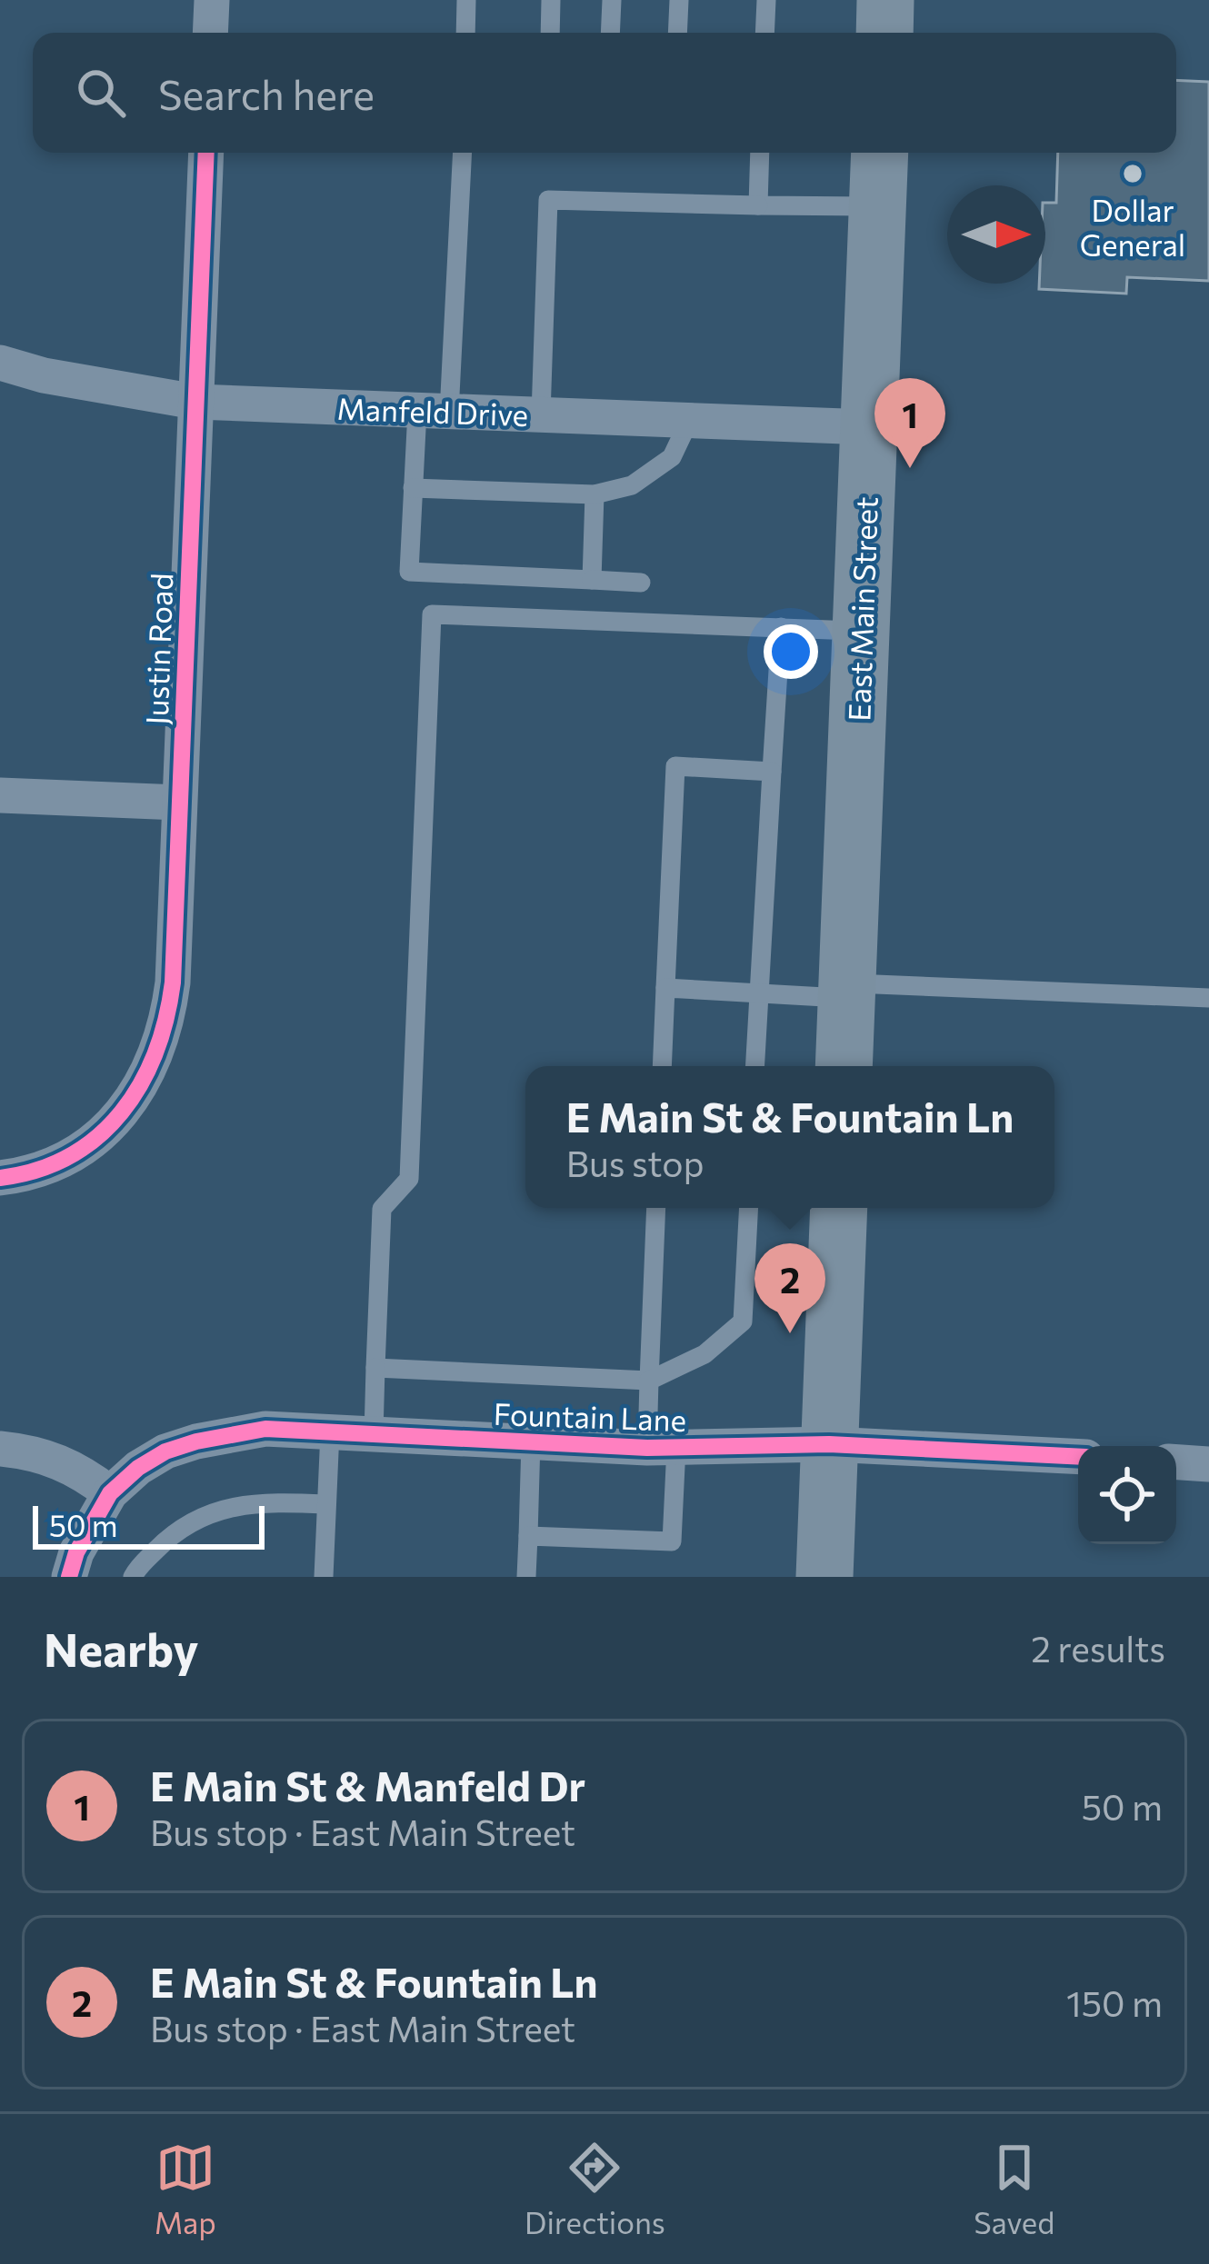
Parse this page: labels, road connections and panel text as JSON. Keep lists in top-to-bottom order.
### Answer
{
  "streets": {
    "main road": ["East Main Street"],
    "street": ["Manfeld Drive", "Justin Road", "Fountain Lane"]
  },
  "crossings": [
    ["Manfeld Drive", "East Main Street"],
    ["Manfeld Drive", "Justin Road"]
  ],
  "places": ["Dollar General"],
  "scale_bar": "50 m",
  "north": "right",
  "page": {
    "search": "Search here",
    "pins": ["1", "2"],
    "popup": ["E Main St & Fountain Ln", "Bus stop"],
    "scale": "50 m",
    "heading": ["Nearby", "2 results"],
    "list": [
      {
        "mark": "1",
        "name": "E Main St & Manfeld Dr",
        "note": "Bus stop · East Main Street",
        "value": "50 m"
      },
      {
        "mark": "2",
        "name": "E Main St & Fountain Ln",
        "note": "Bus stop · East Main Street",
        "value": "150 m"
      }
    ],
    "nav": ["Map", "Directions", "Saved"]
  }
}
